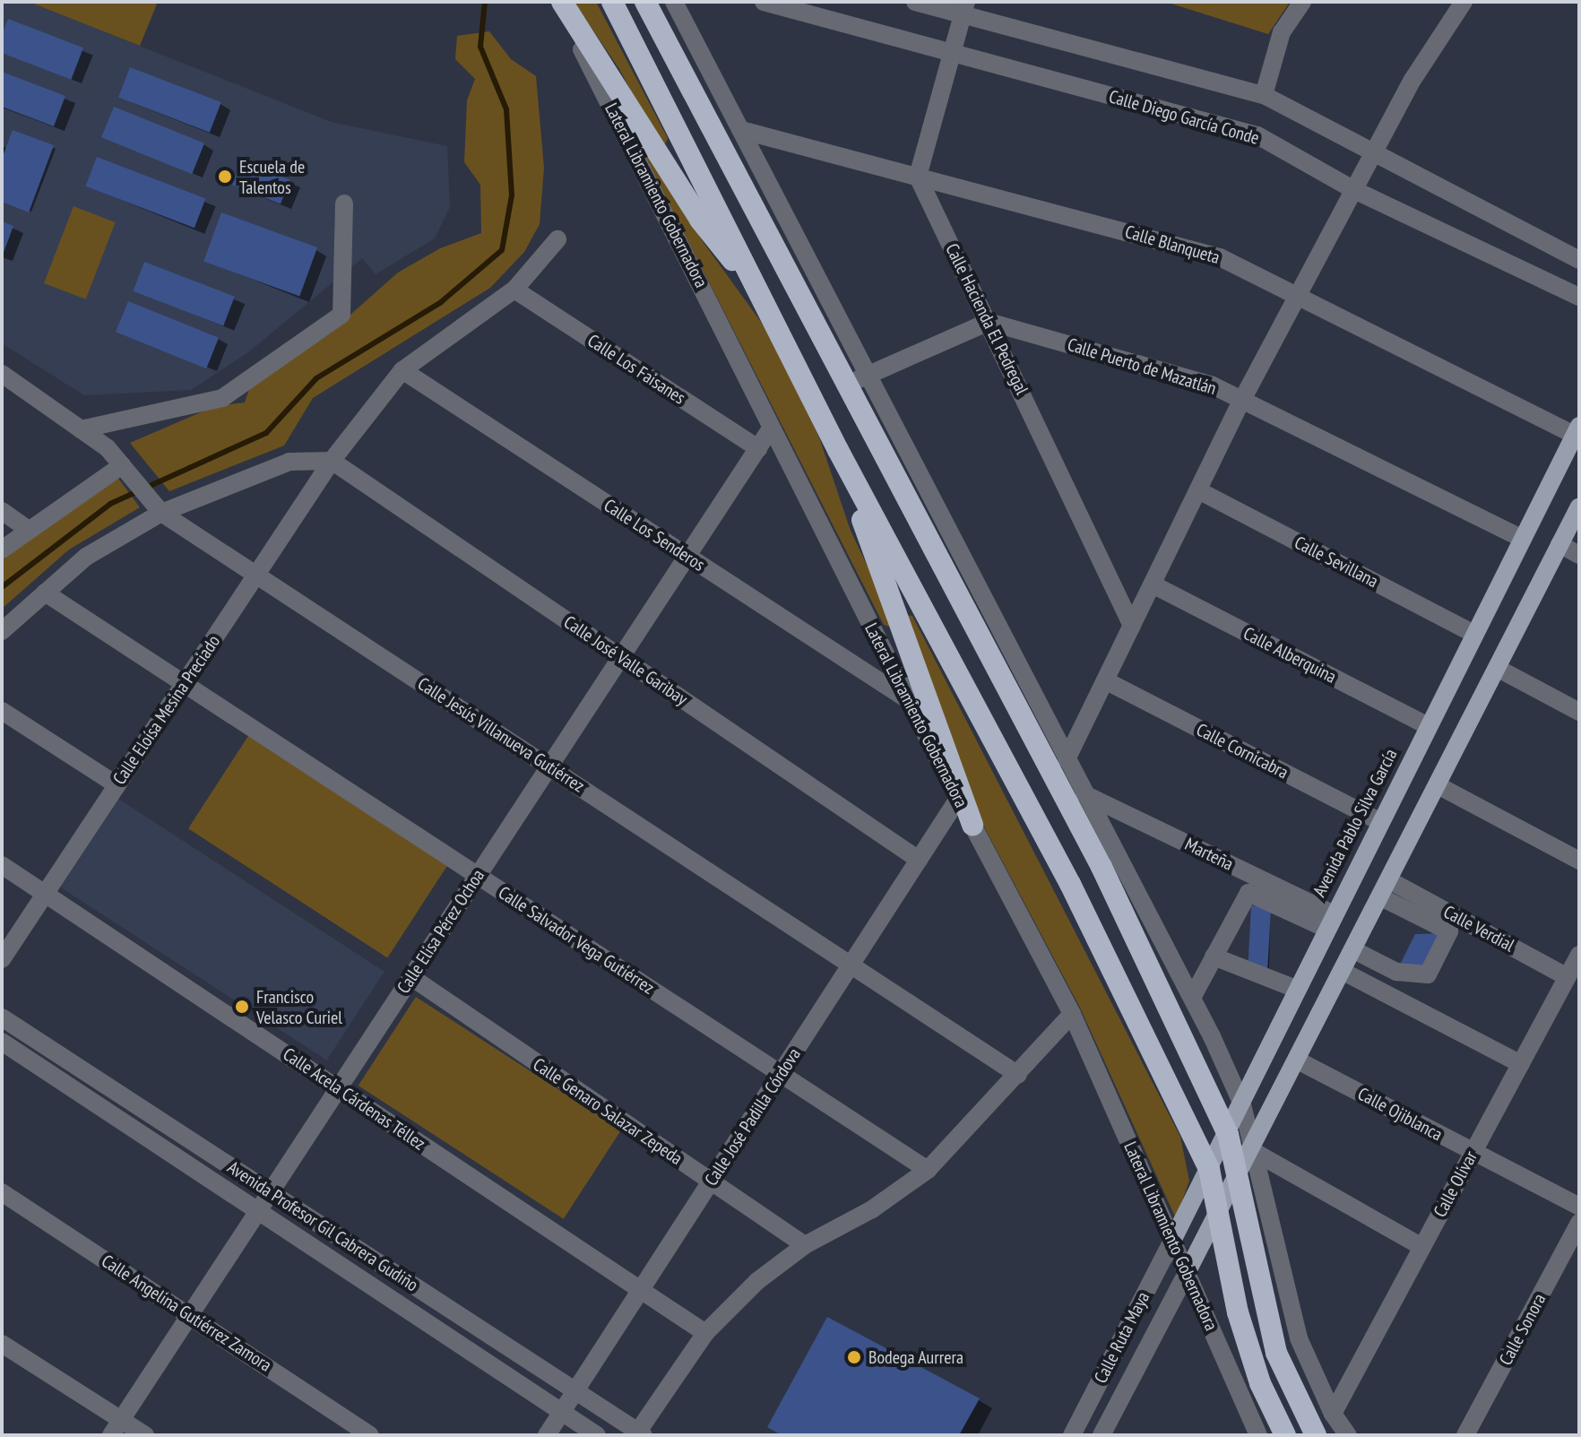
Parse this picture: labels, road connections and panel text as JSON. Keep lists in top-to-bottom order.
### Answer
{
  "streets": {
    "main road": ["Avenida Pablo Silva García"],
    "street": [
      "Calle Diego García Conde",
      "Lateral Libramiento Gobernadora",
      "Calle Blanqueta",
      "Calle Hacienda El Pedregal",
      "Calle Puerto de Mazatlán",
      "Calle Los Faisanes",
      "Calle Los Senderos",
      "Calle Sevillana",
      "Calle Alberquina",
      "Calle José Valle Garibay",
      "Calle Eloísa Mesina Preciado",
      "Calle Jesús Villanueva Gutiérrez",
      "Calle Cornicabra",
      "Marteña",
      "Calle Verdial",
      "Calle Elisa Pérez Ochoa",
      "Calle Salvador Vega Gutiérrez",
      "Calle Acela Cárdenas Téllez",
      "Calle Genaro Salazar Zepeda",
      "Calle Ojiblanca",
      "Calle José Padilla Córdova",
      "Calle Olivar",
      "Avenida Profesor Gil Cabrera Gudiño",
      "Calle Angelina Gutiérrez Zamora",
      "Calle Sonora",
      "Calle Ruta Maya"
    ]
  },
  "crossings": [
    ["Lateral Libramiento Gobernadora", "Calle Los Senderos"],
    ["Lateral Libramiento Gobernadora", "Avenida Pablo Silva García"],
    ["Lateral Libramiento Gobernadora", "Calle Elisa Pérez Ochoa"],
    ["Lateral Libramiento Gobernadora", "Calle José Padilla Córdova"],
    ["Lateral Libramiento Gobernadora", "Calle Ruta Maya"],
    ["Calle Blanqueta", "Calle Hacienda El Pedregal"],
    ["Calle Blanqueta", "Avenida Pablo Silva García"],
    ["Calle Hacienda El Pedregal", "Calle Puerto de Mazatlán"],
    ["Calle Puerto de Mazatlán", "Avenida Pablo Silva García"],
    ["Calle Los Faisanes", "Calle Eloísa Mesina Preciado"],
    ["Calle Los Faisanes", "Calle Elisa Pérez Ochoa"],
    ["Calle Los Senderos", "Calle Eloísa Mesina Preciado"],
    ["Calle Los Senderos", "Calle Elisa Pérez Ochoa"],
    ["Calle Sevillana", "Avenida Pablo Silva García"],
    ["Calle Alberquina", "Avenida Pablo Silva García"],
    ["Calle José Valle Garibay", "Calle Eloísa Mesina Preciado"],
    ["Calle José Valle Garibay", "Calle Elisa Pérez Ochoa"],
    ["Calle José Valle Garibay", "Calle José Padilla Córdova"],
    ["Calle Eloísa Mesina Preciado", "Calle Jesús Villanueva Gutiérrez"],
    ["Calle Eloísa Mesina Preciado", "Calle Salvador Vega Gutiérrez"],
    ["Calle Eloísa Mesina Preciado", "Calle Acela Cárdenas Téllez"],
    ["Calle Jesús Villanueva Gutiérrez", "Calle Elisa Pérez Ochoa"],
    ["Calle Jesús Villanueva Gutiérrez", "Calle José Padilla Córdova"],
    ["Calle Cornicabra", "Avenida Pablo Silva García"],
    ["Avenida Pablo Silva García", "Marteña"],
    ["Avenida Pablo Silva García", "Calle Ruta Maya"],
    ["Calle Verdial", "Calle Olivar"],
    ["Calle Elisa Pérez Ochoa", "Calle Salvador Vega Gutiérrez"],
    ["Calle Elisa Pérez Ochoa", "Calle Acela Cárdenas Téllez"],
    ["Calle Elisa Pérez Ochoa", "Calle Genaro Salazar Zepeda"],
    ["Calle Elisa Pérez Ochoa", "Avenida Profesor Gil Cabrera Gudiño"],
    ["Calle Elisa Pérez Ochoa", "Calle Angelina Gutiérrez Zamora"],
    ["Calle Salvador Vega Gutiérrez", "Calle José Padilla Córdova"],
    ["Calle Acela Cárdenas Téllez", "Calle José Padilla Córdova"],
    ["Calle Genaro Salazar Zepeda", "Calle José Padilla Córdova"],
    ["Calle Ojiblanca", "Calle Olivar"],
    ["Calle José Padilla Córdova", "Avenida Profesor Gil Cabrera Gudiño"]
  ],
  "places": ["Escuela de Talentos", "Francisco Velasco Curiel", "Bodega Aurrera"]
}
